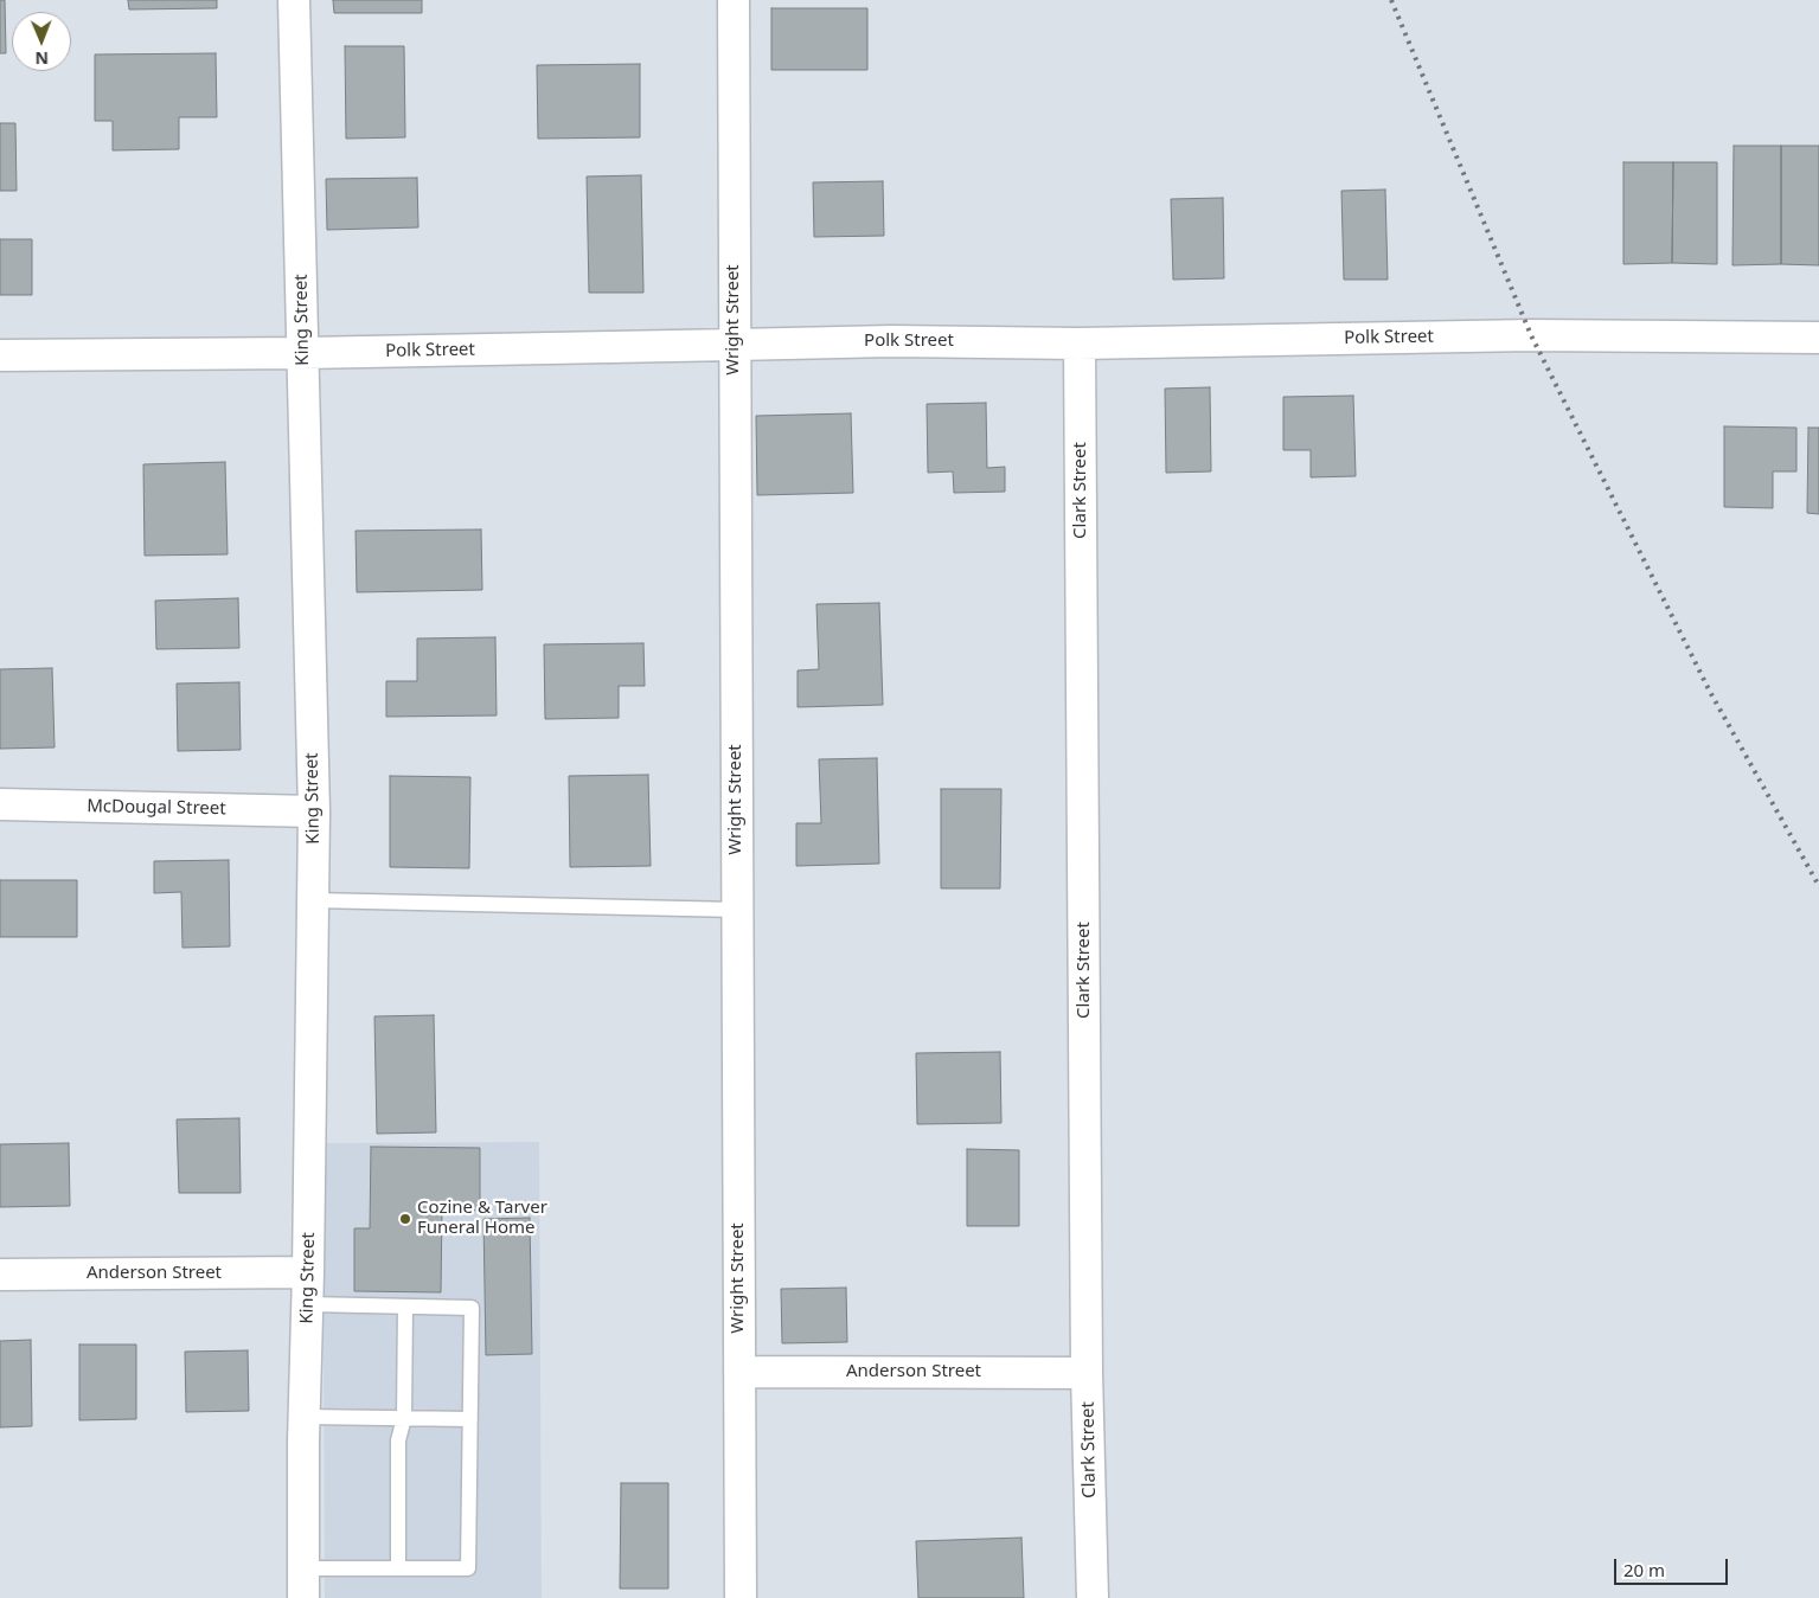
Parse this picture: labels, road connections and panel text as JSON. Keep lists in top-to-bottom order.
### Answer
{
  "streets": {
    "street": [
      "King Street",
      "Wright Street",
      "Polk Street",
      "Clark Street",
      "McDougal Street",
      "Anderson Street"
    ]
  },
  "crossings": [
    ["King Street", "Polk Street"],
    ["King Street", "McDougal Street"],
    ["King Street", "Anderson Street"],
    ["Wright Street", "Polk Street"],
    ["Wright Street", "Anderson Street"],
    ["Polk Street", "Clark Street"],
    ["Clark Street", "Anderson Street"]
  ],
  "places": ["Cozine & Tarver Funeral Home"],
  "scale_bar": "20 m",
  "north": "bottom"
}
